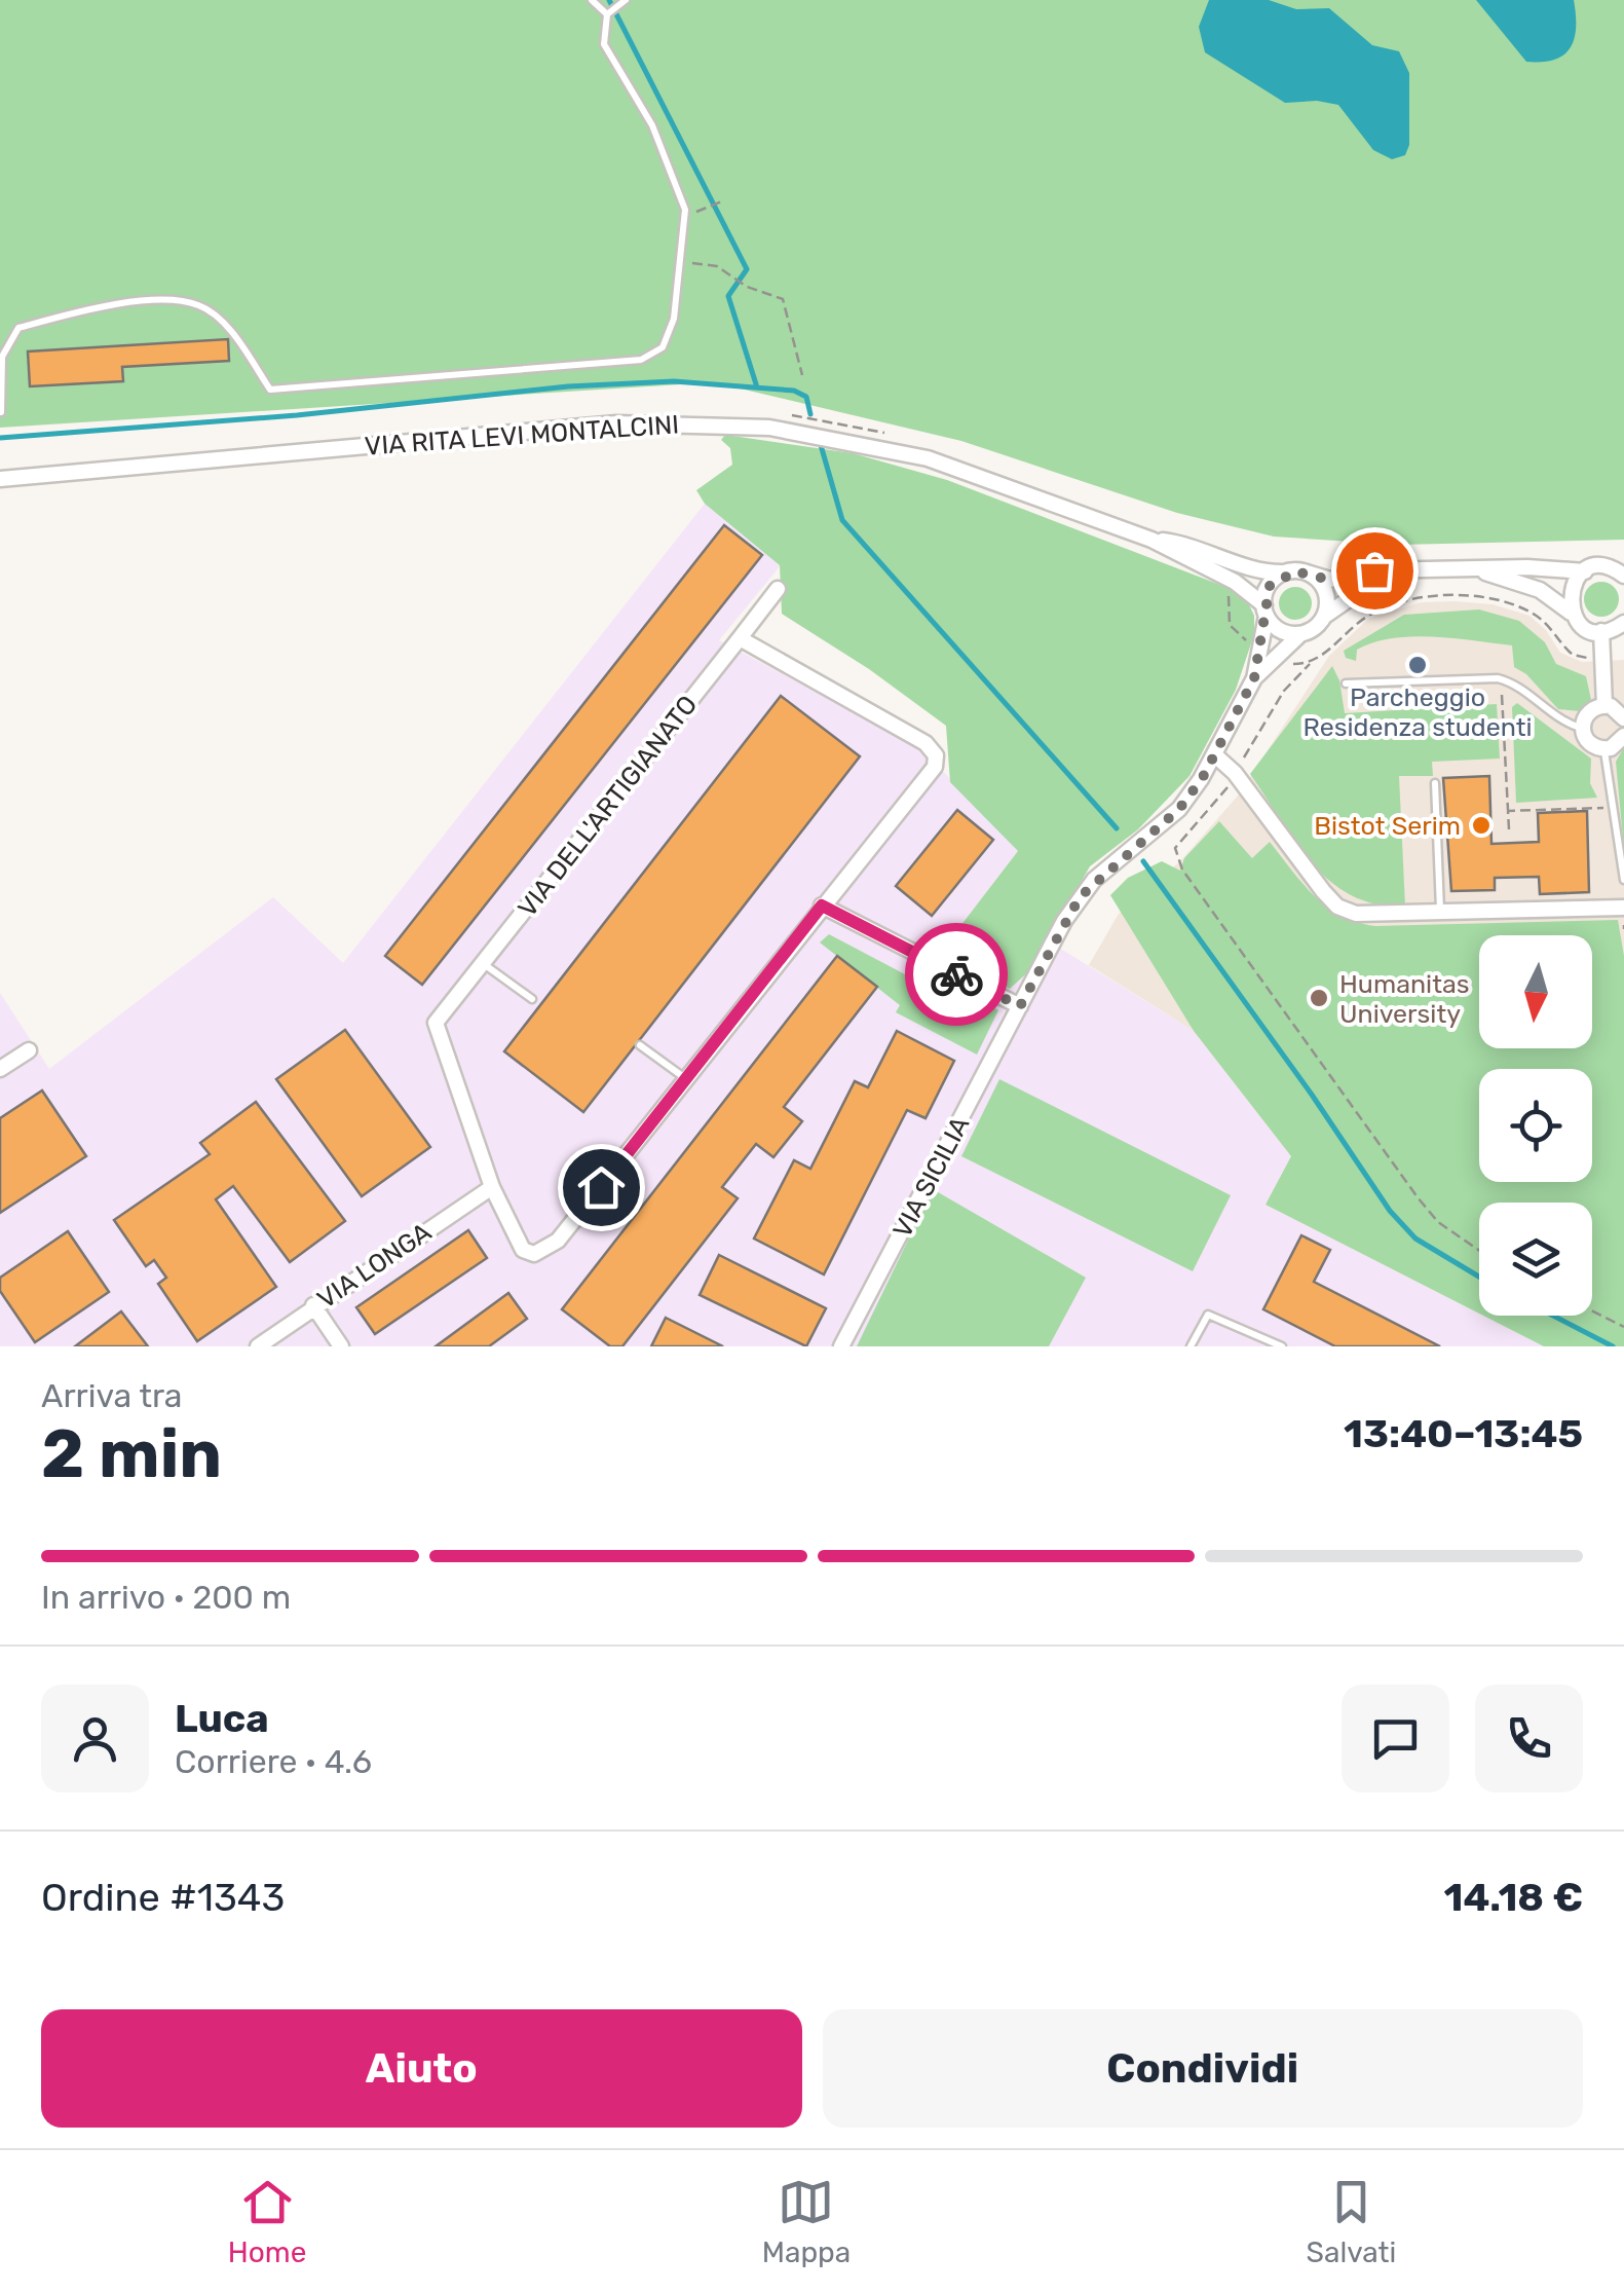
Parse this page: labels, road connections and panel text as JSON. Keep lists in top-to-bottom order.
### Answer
{
  "streets": {
    "street": [
      "VIA RITA LEVI MONTALCINI",
      "VIA DELL'ARTIGIANATO",
      "VIA SICILIA",
      "VIA LONGA"
    ]
  },
  "crossings": [
    ["VIA DELL'ARTIGIANATO", "VIA LONGA"]
  ],
  "places": ["Parcheggio Residenza studenti", "Bistot Serim", "Humanitas University"],
  "north": "bottom",
  "page": {
    "heading": ["2 min", "Arriva tra", "13:40–13:45"],
    "panel": [
      "Luca",
      "Corriere · 4.6",
      "Ordine #1343",
      "14.18 €"
    ],
    "bar": "In arrivo · 200 m",
    "buttons": ["Aiuto", "Condividi"],
    "tabs": ["Home", "Mappa", "Salvati"]
  }
}
